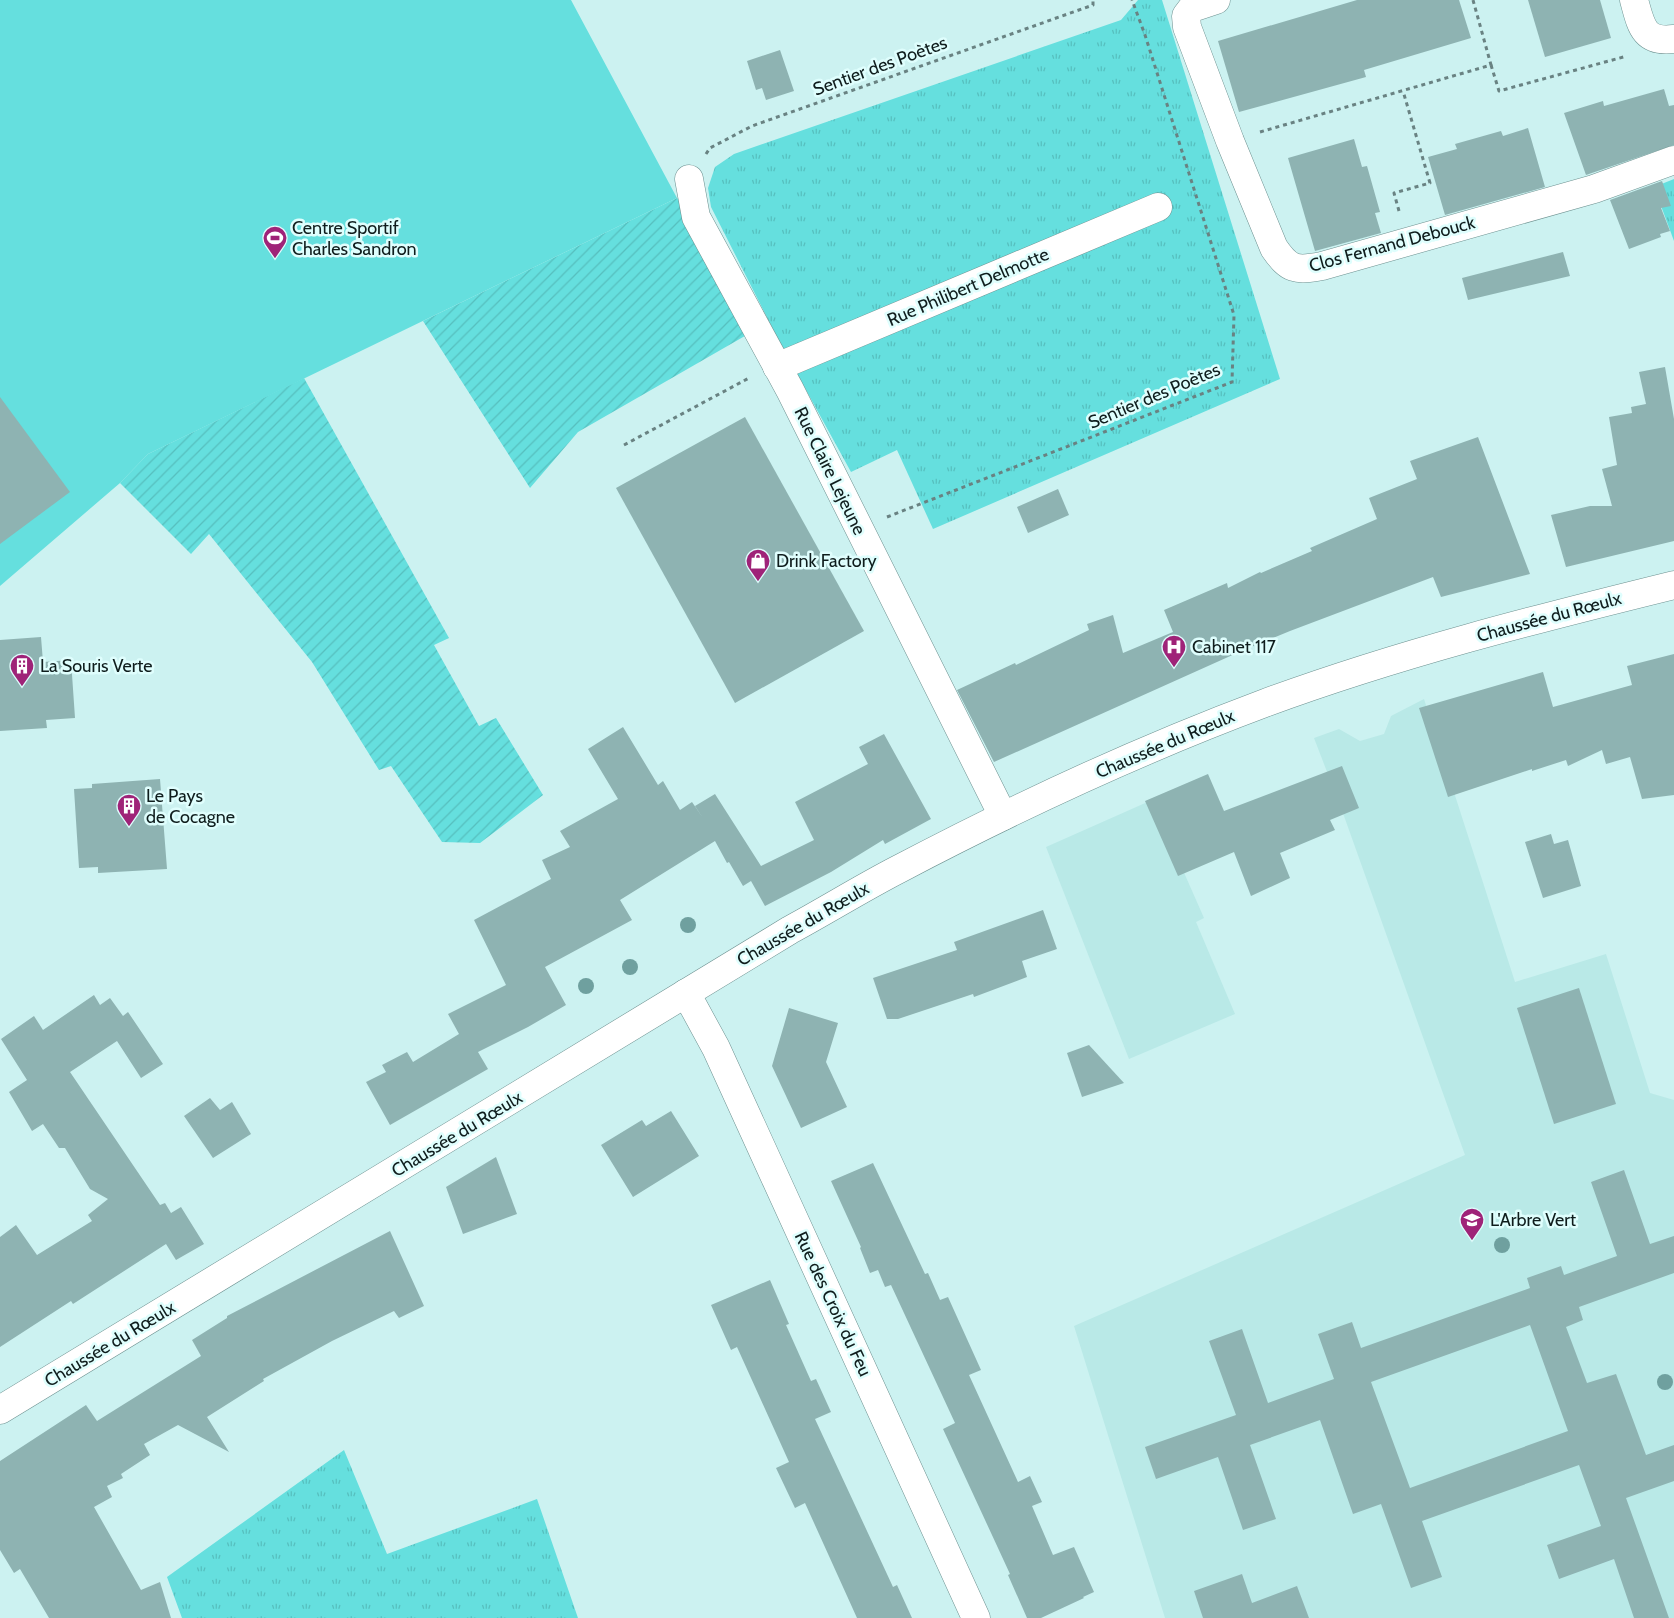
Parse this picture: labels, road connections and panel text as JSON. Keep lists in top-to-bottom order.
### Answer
{
  "streets": {
    "street": [
      "Clos Fernand Debouck",
      "Rue Philibert Delmotte",
      "Rue Claire Lejeune",
      "Chaussée du Rœulx",
      "Rue des Croix du Feu"
    ],
    "path": ["Sentier des Poètes"]
  },
  "crossings": [
    ["Sentier des Poètes", "Rue Claire Lejeune"],
    ["Rue Philibert Delmotte", "Rue Claire Lejeune"],
    ["Rue Claire Lejeune", "Chaussée du Rœulx"],
    ["Chaussée du Rœulx", "Rue des Croix du Feu"]
  ],
  "places": {
    "sports": ["Centre Sportif Charles Sandron"],
    "shop": ["Drink Factory"],
    "hospital": ["Cabinet 117"],
    "building": ["La Souris Verte", "Le Pays de Cocagne"],
    "school or university": ["L'Arbre Vert"]
  }
}
